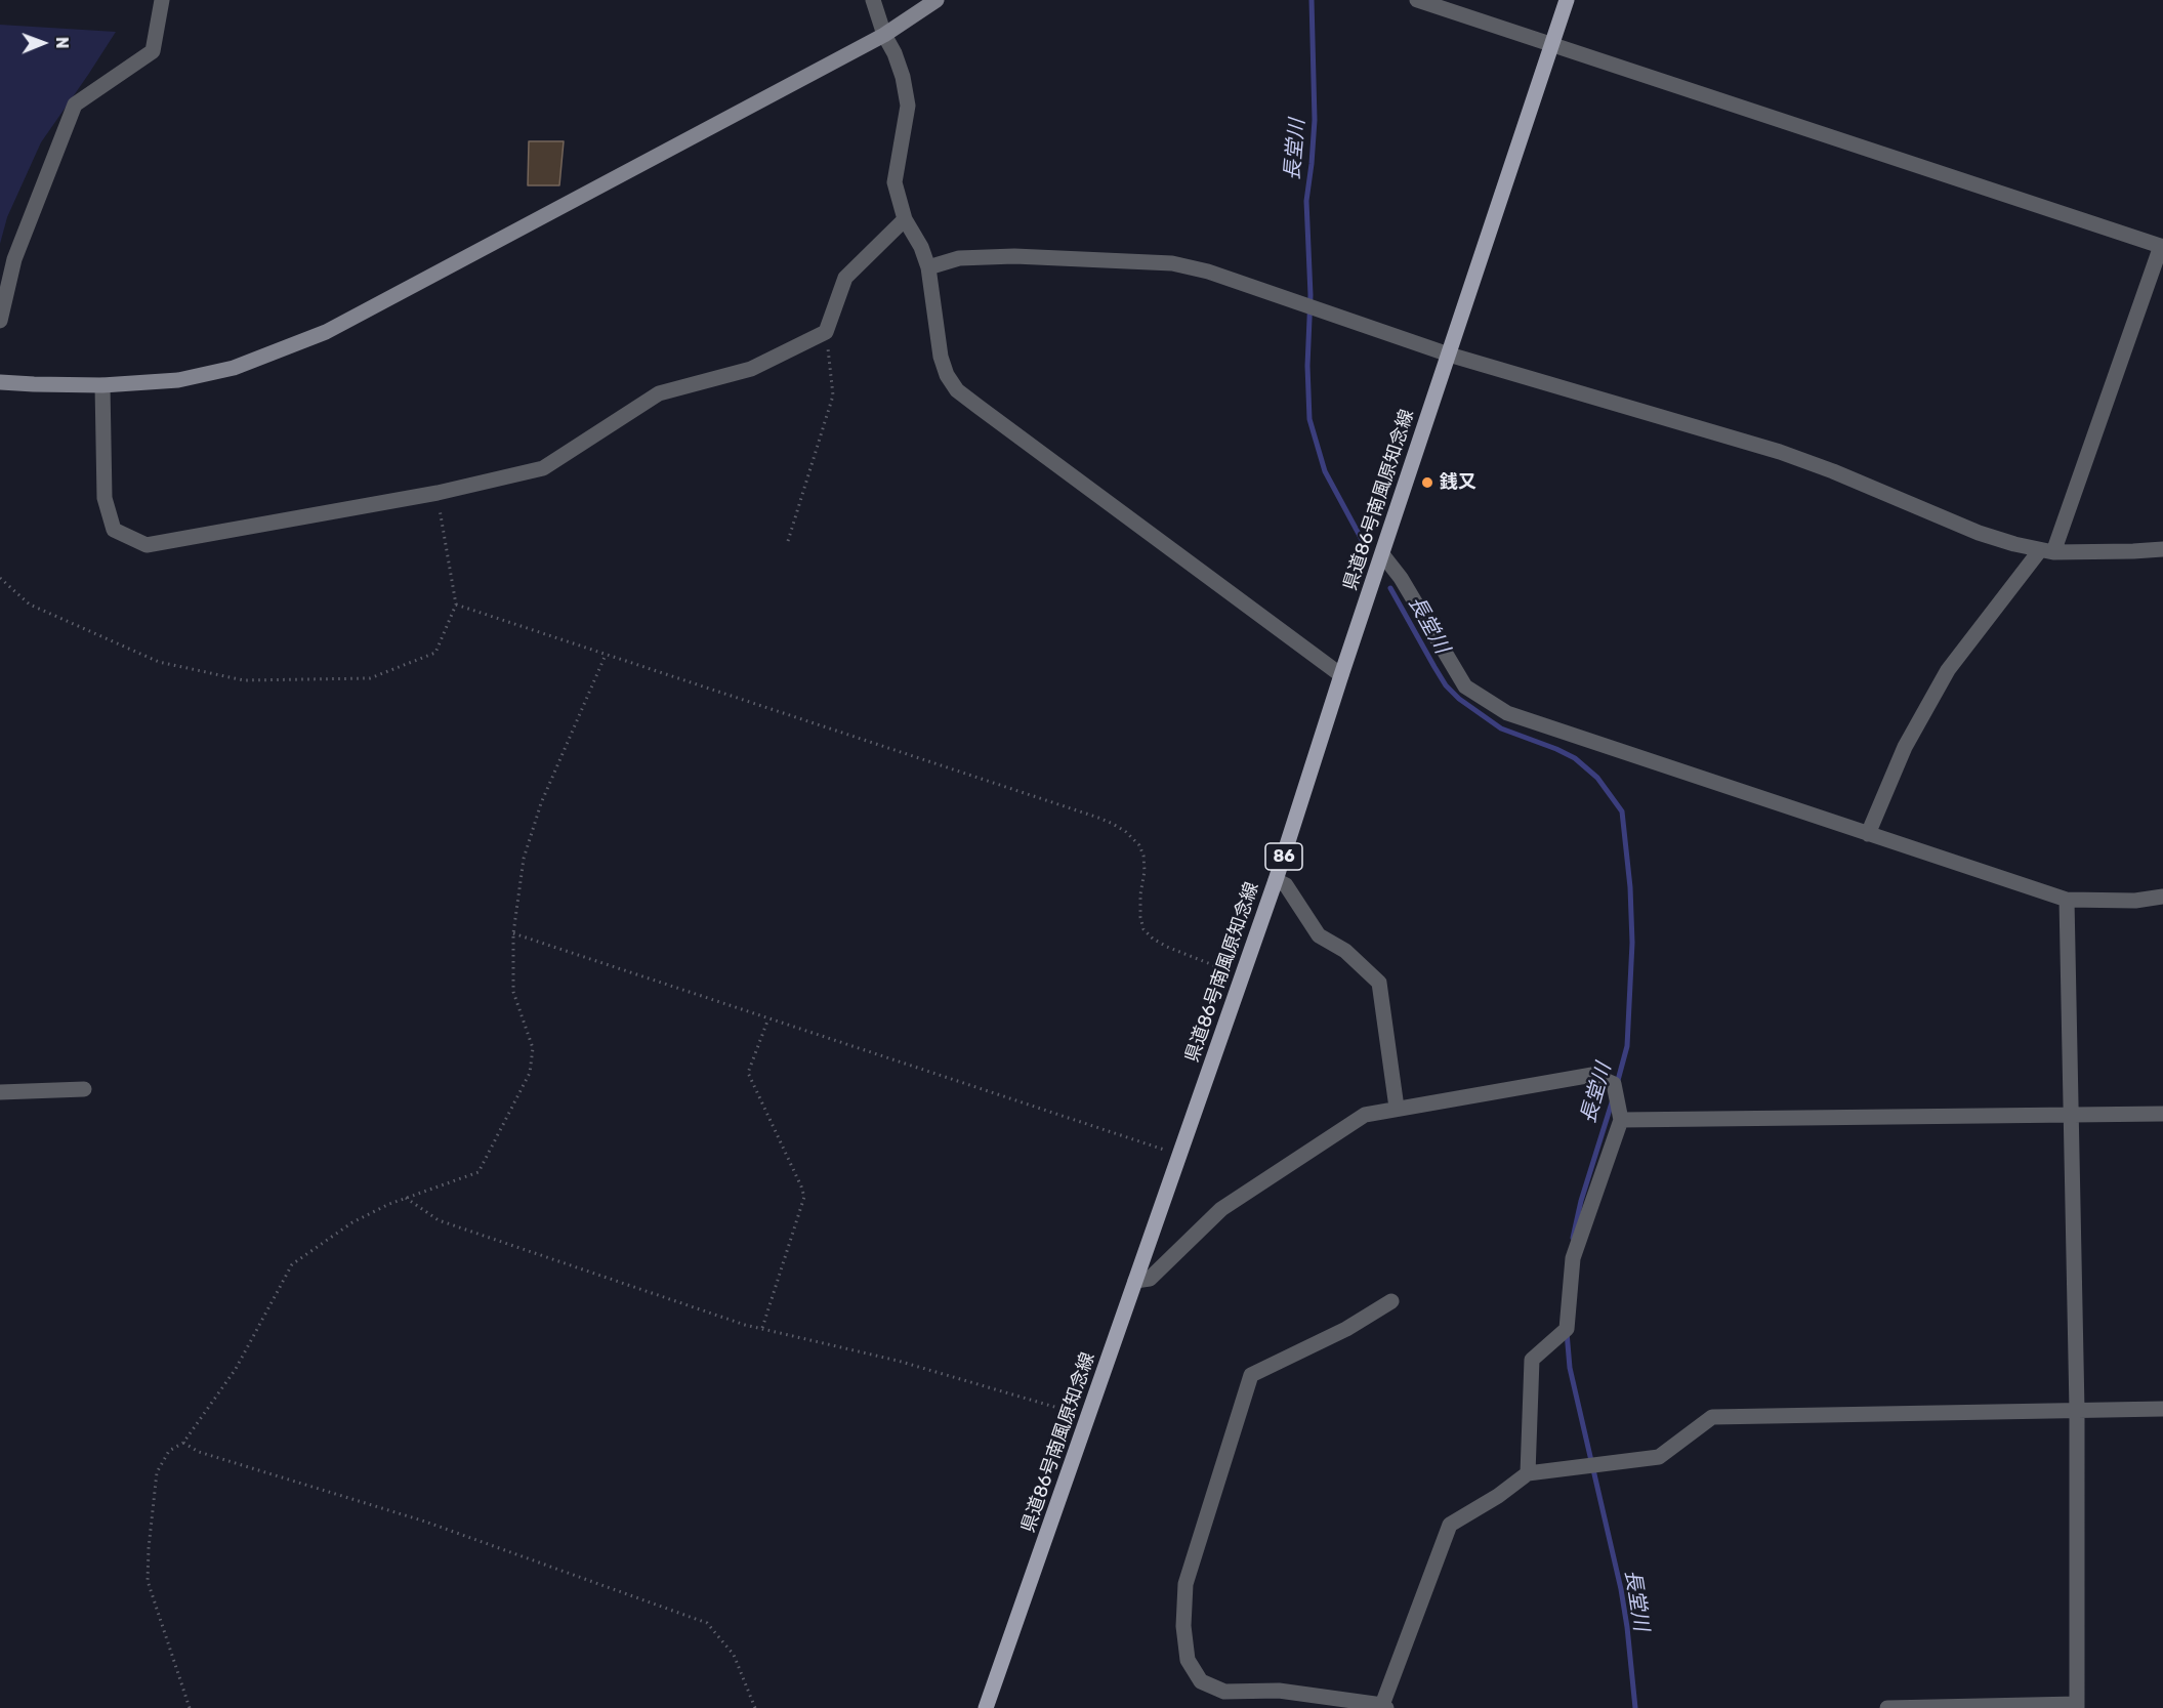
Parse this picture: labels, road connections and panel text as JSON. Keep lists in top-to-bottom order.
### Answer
{
  "streets": {
    "main road": ["県道86号南風原知念線", "86"]
  },
  "water": ["長堂川"],
  "places": ["銭又"],
  "north": "right"
}
